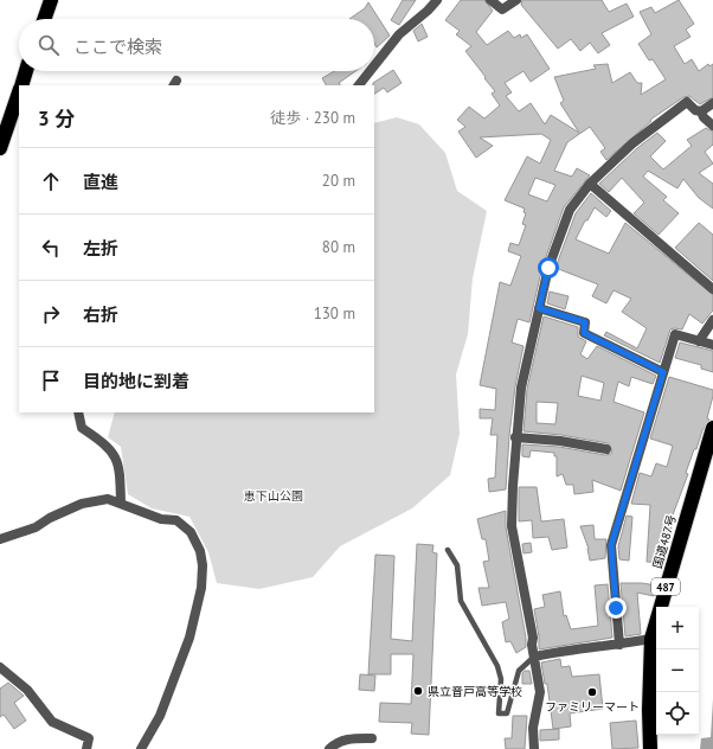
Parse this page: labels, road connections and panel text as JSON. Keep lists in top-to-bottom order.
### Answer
{
  "streets": {
    "highway": ["国道487号", "487"]
  },
  "parks": ["恵下山公園"],
  "places": ["県立音戸高等学校", "ファミリーマート"],
  "page": {
    "search": "ここで検索",
    "heading": ["3 分", "徒歩 · 230 m"],
    "list": [
      ["直進", "20 m"],
      ["左折", "80 m"],
      ["右折", "130 m"],
      "目的地に到着"
    ],
    "map_buttons": ["+", "−"]
  }
}
